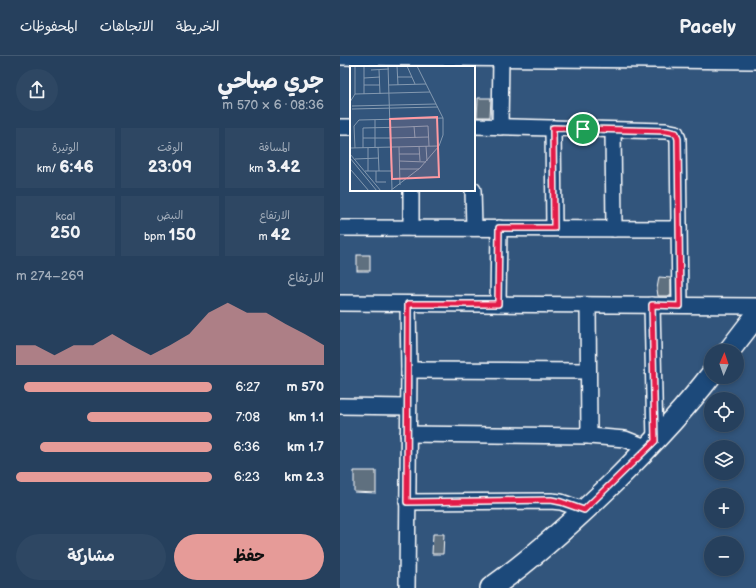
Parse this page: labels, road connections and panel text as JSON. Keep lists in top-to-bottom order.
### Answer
{
  "north": "top",
  "page": {
    "header": "Pacely",
    "nav": ["الخريطة", "الاتجاهات", "المحفوظات"],
    "heading": ["جري صباحي", "08:36 · 6 × 570 m"],
    "stats": [
      ["المسافة", "3.42 km"],
      ["الوقت", "23:09"],
      ["الوتيرة", "6:46 /km"],
      ["الارتفاع", "42 m"],
      ["النبض", "150 bpm"],
      ["kcal", "250"]
    ],
    "chart": ["الارتفاع", "269–274 m"],
    "map_buttons": ["+", "−"],
    "list": [
      {
        "name": "570 m",
        "note": "6:27"
      },
      {
        "name": "1.1 km",
        "note": "7:08"
      },
      {
        "name": "1.7 km",
        "note": "6:36"
      },
      {
        "name": "2.3 km",
        "note": "6:23"
      }
    ],
    "buttons": ["حفظ", "مشاركة"]
  }
}
